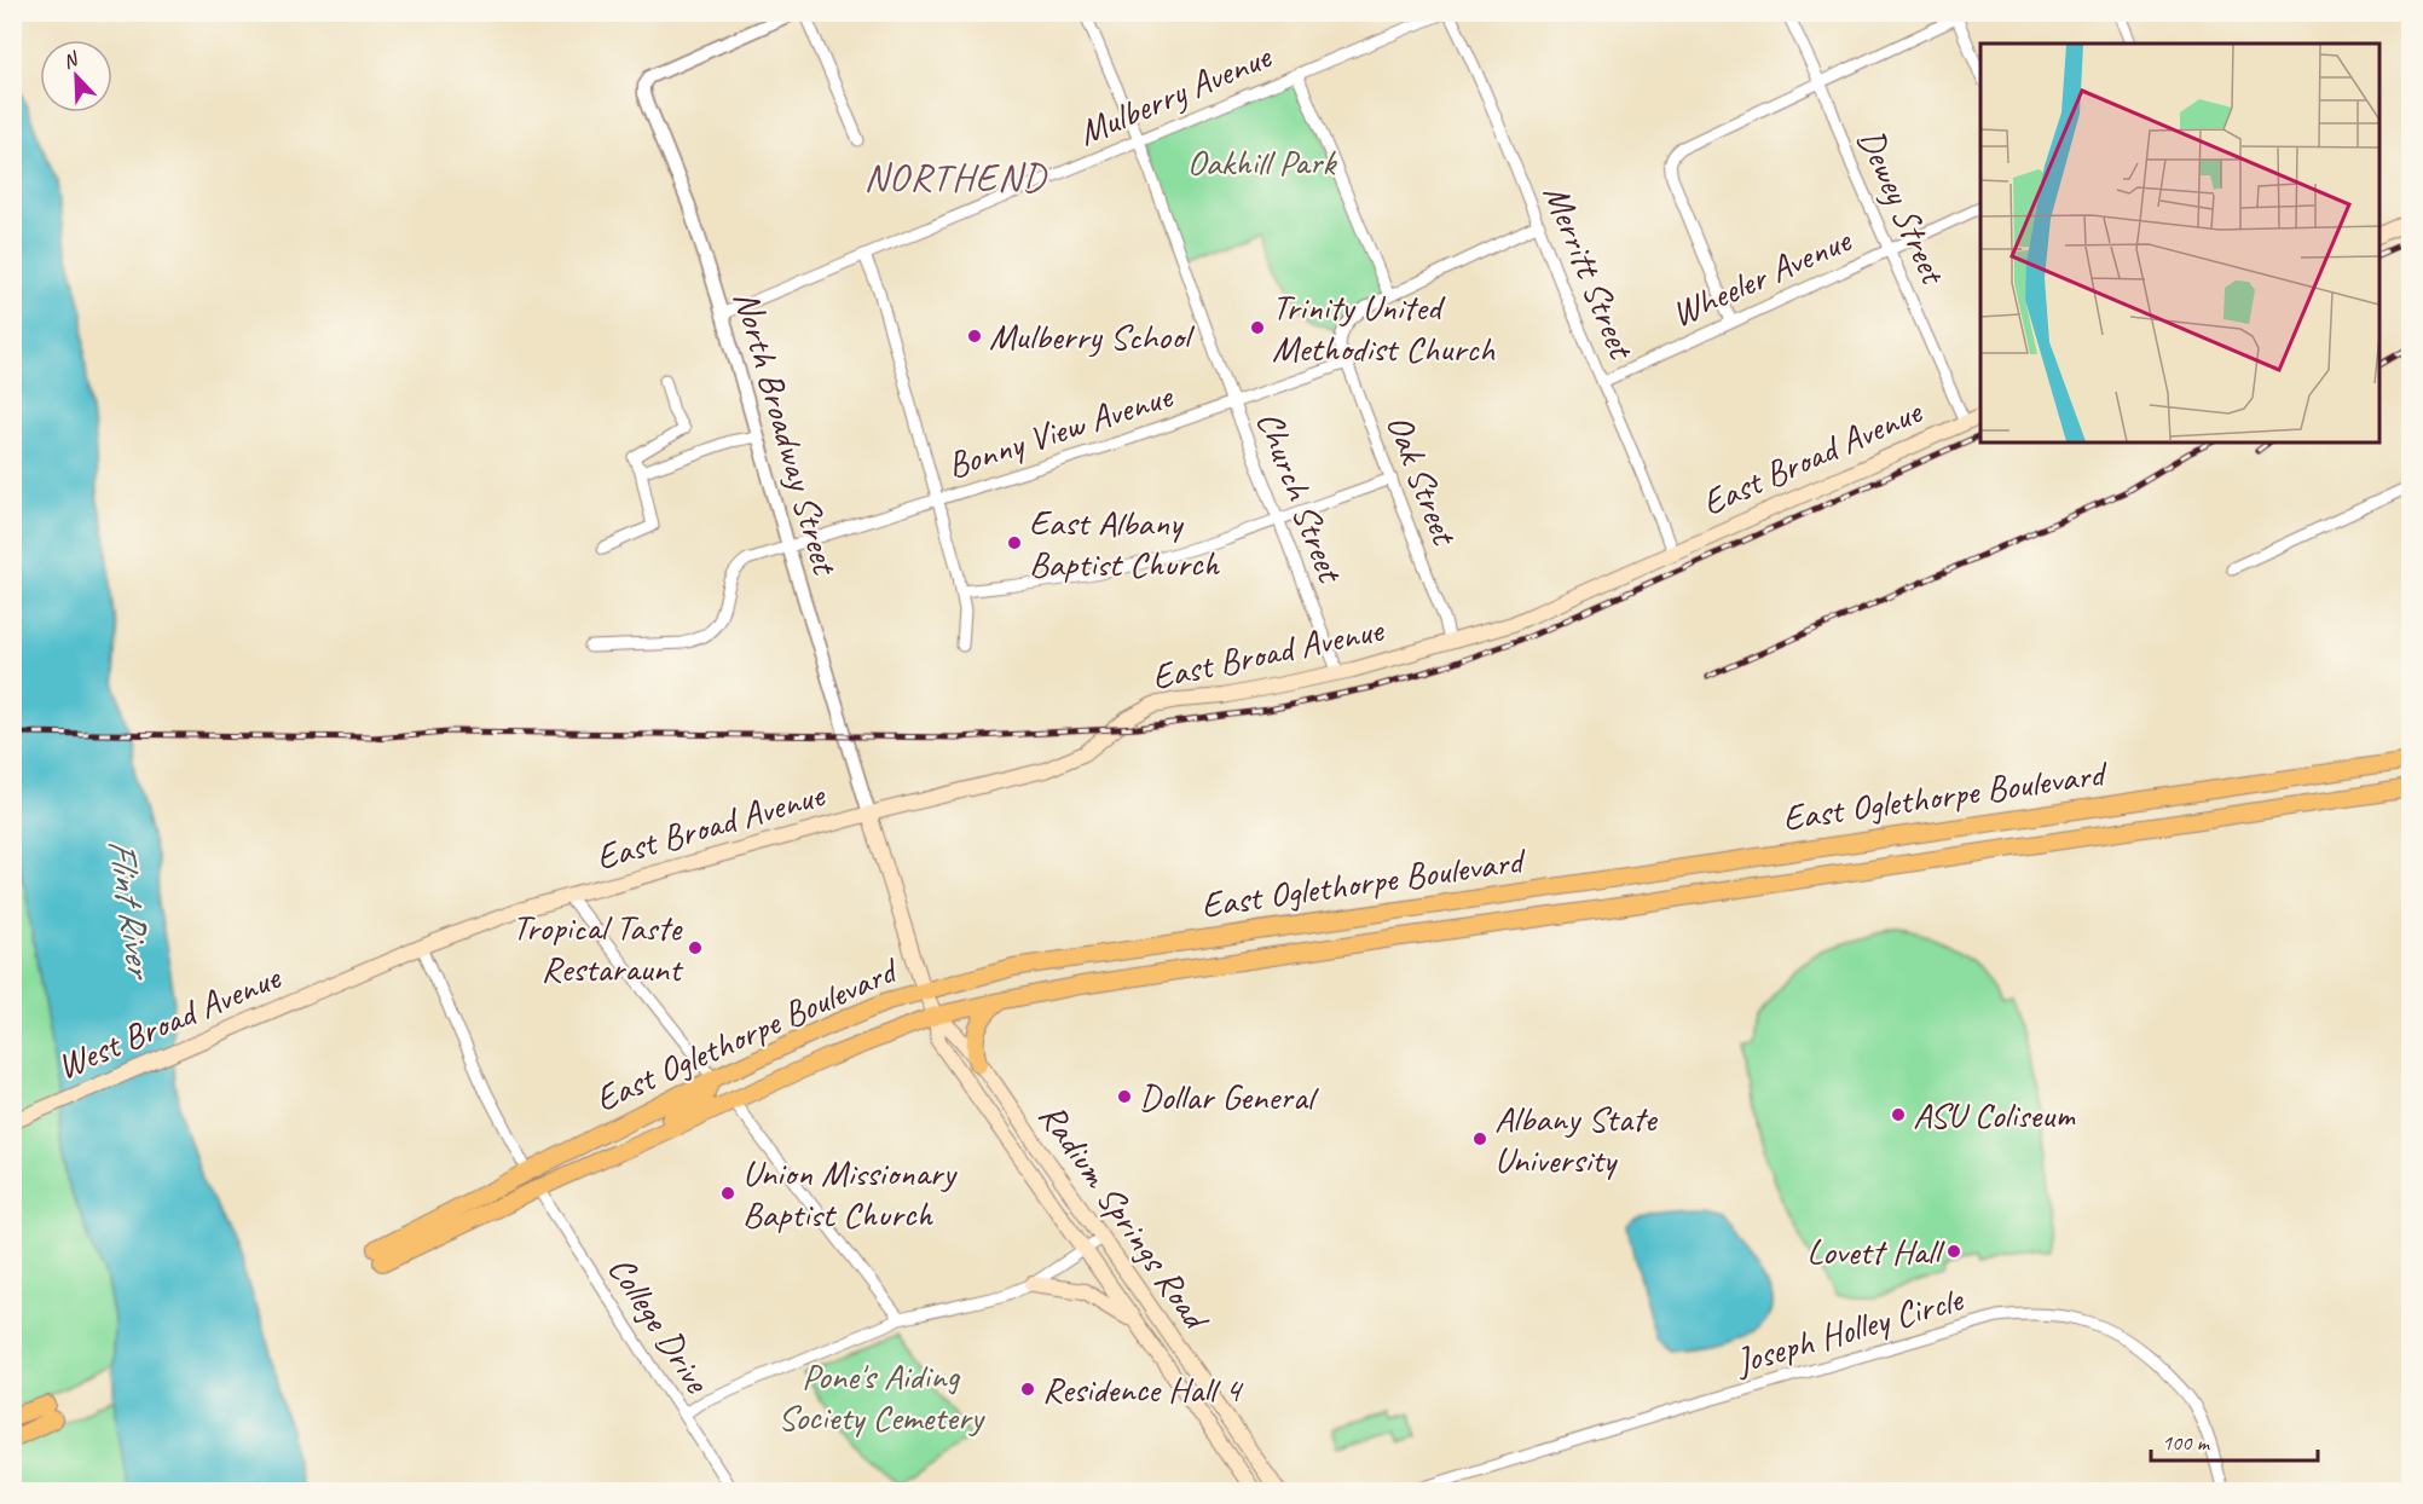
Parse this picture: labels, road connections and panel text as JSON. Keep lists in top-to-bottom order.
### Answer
{
  "streets": {
    "main road": [
      "East Broad Avenue",
      "East Oglethorpe Boulevard",
      "West Broad Avenue",
      "Radium Springs Road"
    ],
    "street": [
      "Mulberry Avenue",
      "Dewey Street",
      "Merritt Street",
      "Wheeler Avenue",
      "Bonny View Avenue",
      "North Broadway Street",
      "Oak Street",
      "Church Street",
      "College Drive",
      "Joseph Holley Circle"
    ]
  },
  "crossings": [
    ["Mulberry Avenue", "Merritt Street"],
    ["Mulberry Avenue", "North Broadway Street"],
    ["Mulberry Avenue", "Church Street"],
    ["Dewey Street", "Wheeler Avenue"],
    ["Dewey Street", "East Broad Avenue"],
    ["Merritt Street", "Wheeler Avenue"],
    ["Merritt Street", "East Broad Avenue"],
    ["Bonny View Avenue", "North Broadway Street"],
    ["Bonny View Avenue", "Oak Street"],
    ["Bonny View Avenue", "Church Street"],
    ["North Broadway Street", "East Broad Avenue"],
    ["North Broadway Street", "Radium Springs Road"],
    ["East Broad Avenue", "Oak Street"],
    ["East Broad Avenue", "Church Street"],
    ["East Broad Avenue", "West Broad Avenue"],
    ["East Broad Avenue", "Radium Springs Road"],
    ["East Oglethorpe Boulevard", "Radium Springs Road"],
    ["East Oglethorpe Boulevard", "College Drive"]
  ],
  "districts": ["NORTHEND"],
  "water": ["Flint River"],
  "parks": ["Oakhill Park", "Pone's Aiding Society Cemetery"],
  "places": [
    "Trinity United Methodist Church",
    "Mulberry School",
    "East Albany Baptist Church",
    "Tropical Taste Restaraunt",
    "Dollar General",
    "ASU Coliseum",
    "Albany State University",
    "Union Missionary Baptist Church",
    "Lovett Hall",
    "Residence Hall 4"
  ],
  "scale_bar": "100 m",
  "north": "top left"
}
